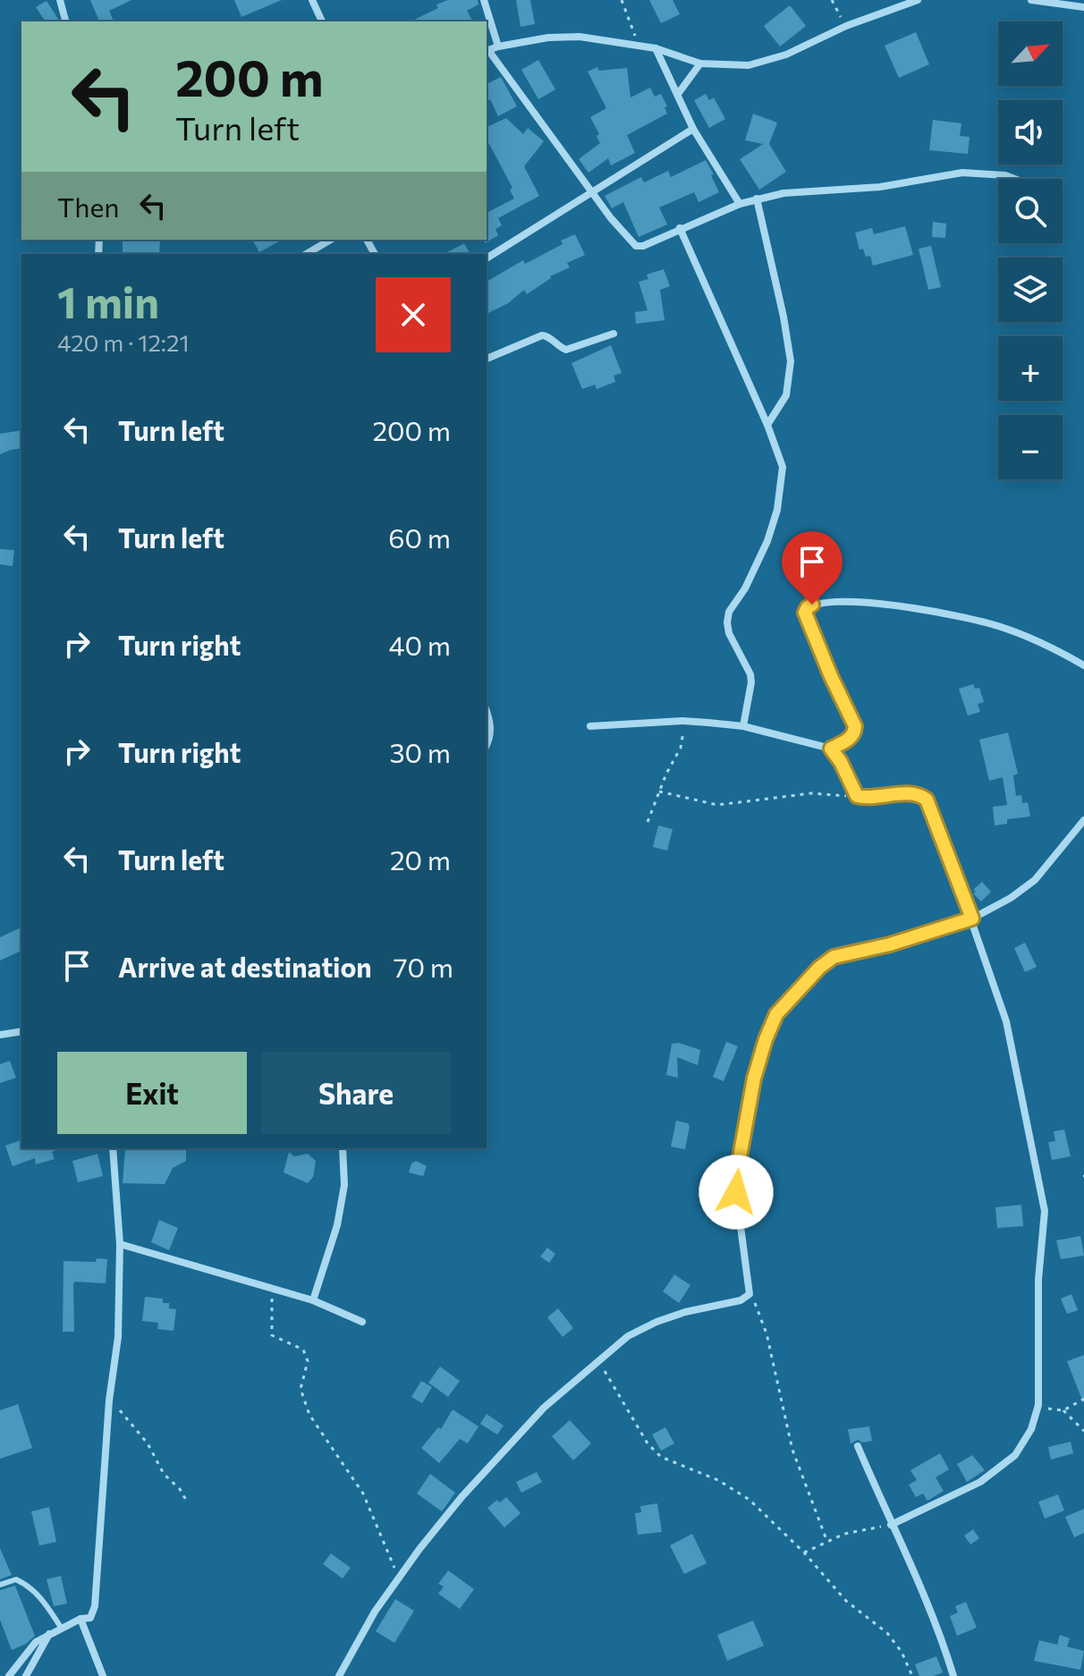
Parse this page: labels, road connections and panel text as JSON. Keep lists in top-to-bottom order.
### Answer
{
  "north": "top right",
  "page": {
    "map_buttons": ["+", "−"],
    "turn": ["200 m", "Turn left"],
    "then": "Then",
    "heading": ["1 min", "420 m · 12:21"],
    "list": [
      {
        "name": "Turn left",
        "value": "200 m"
      },
      {
        "name": "Turn left",
        "value": "60 m"
      },
      {
        "name": "Turn right",
        "value": "40 m"
      },
      {
        "name": "Turn right",
        "value": "30 m"
      },
      {
        "name": "Turn left",
        "value": "20 m"
      },
      {
        "name": "Arrive at destination",
        "value": "70 m"
      }
    ],
    "buttons": ["Exit", "Share"]
  }
}
